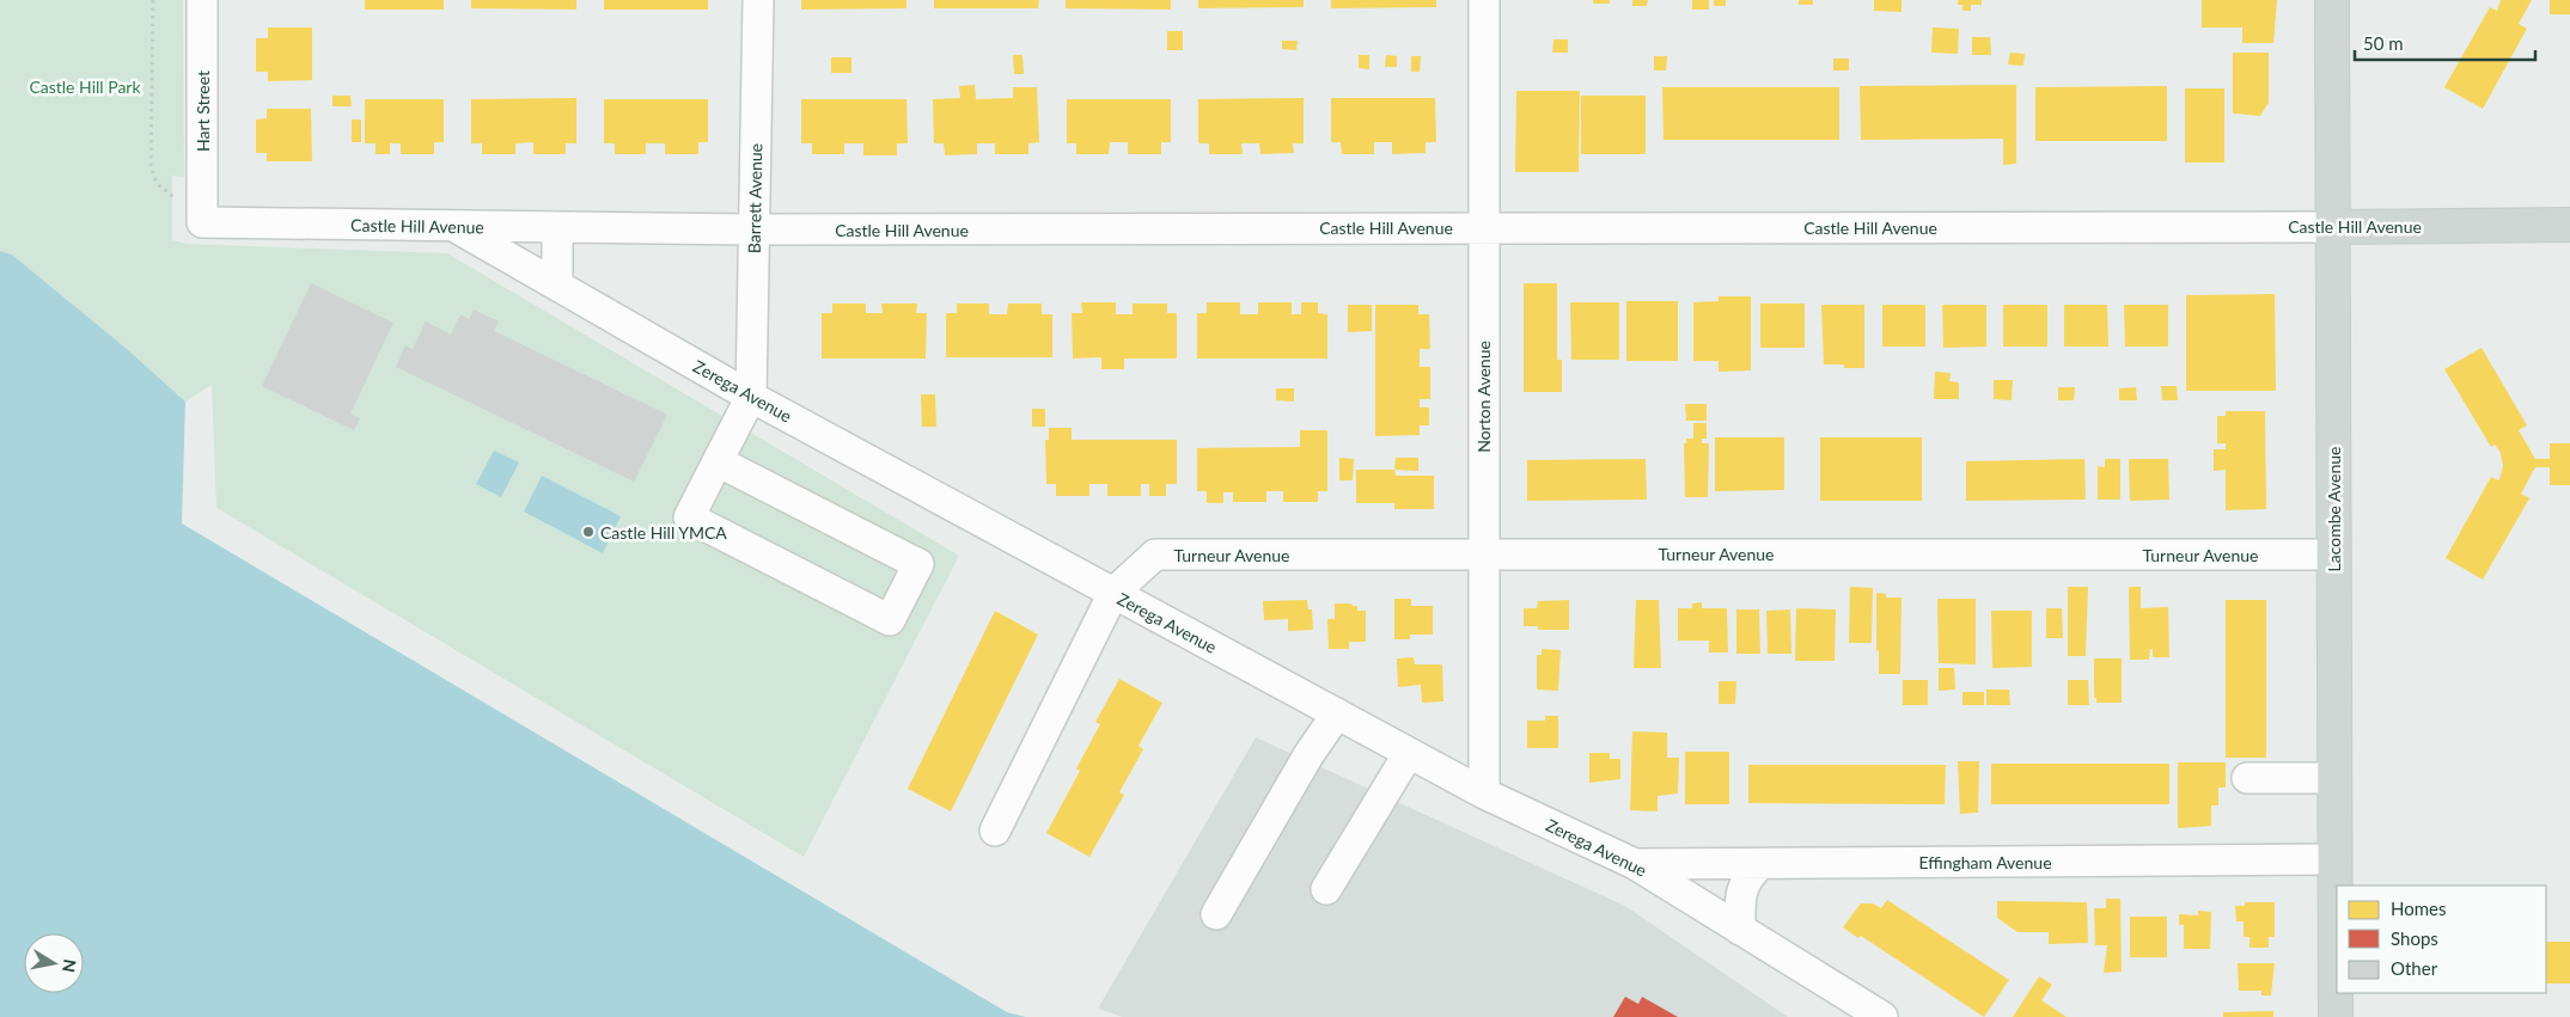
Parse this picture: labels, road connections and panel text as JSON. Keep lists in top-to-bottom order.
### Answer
{
  "streets": {
    "main road": ["Castle Hill Avenue", "Lacombe Avenue"],
    "street": [
      "Hart Street",
      "Barrett Avenue",
      "Zerega Avenue",
      "Norton Avenue",
      "Turneur Avenue",
      "Effingham Avenue"
    ]
  },
  "crossings": [
    ["Hart Street", "Castle Hill Avenue"],
    ["Barrett Avenue", "Castle Hill Avenue"],
    ["Barrett Avenue", "Zerega Avenue"],
    ["Castle Hill Avenue", "Zerega Avenue"],
    ["Castle Hill Avenue", "Norton Avenue"],
    ["Castle Hill Avenue", "Lacombe Avenue"],
    ["Zerega Avenue", "Norton Avenue"],
    ["Zerega Avenue", "Turneur Avenue"],
    ["Zerega Avenue", "Effingham Avenue"],
    ["Norton Avenue", "Turneur Avenue"],
    ["Lacombe Avenue", "Turneur Avenue"],
    ["Lacombe Avenue", "Effingham Avenue"]
  ],
  "parks": ["Castle Hill Park"],
  "places": ["Castle Hill YMCA"],
  "legend": ["Homes", "Shops", "Other"],
  "scale_bar": "50 m",
  "north": "right"
}
